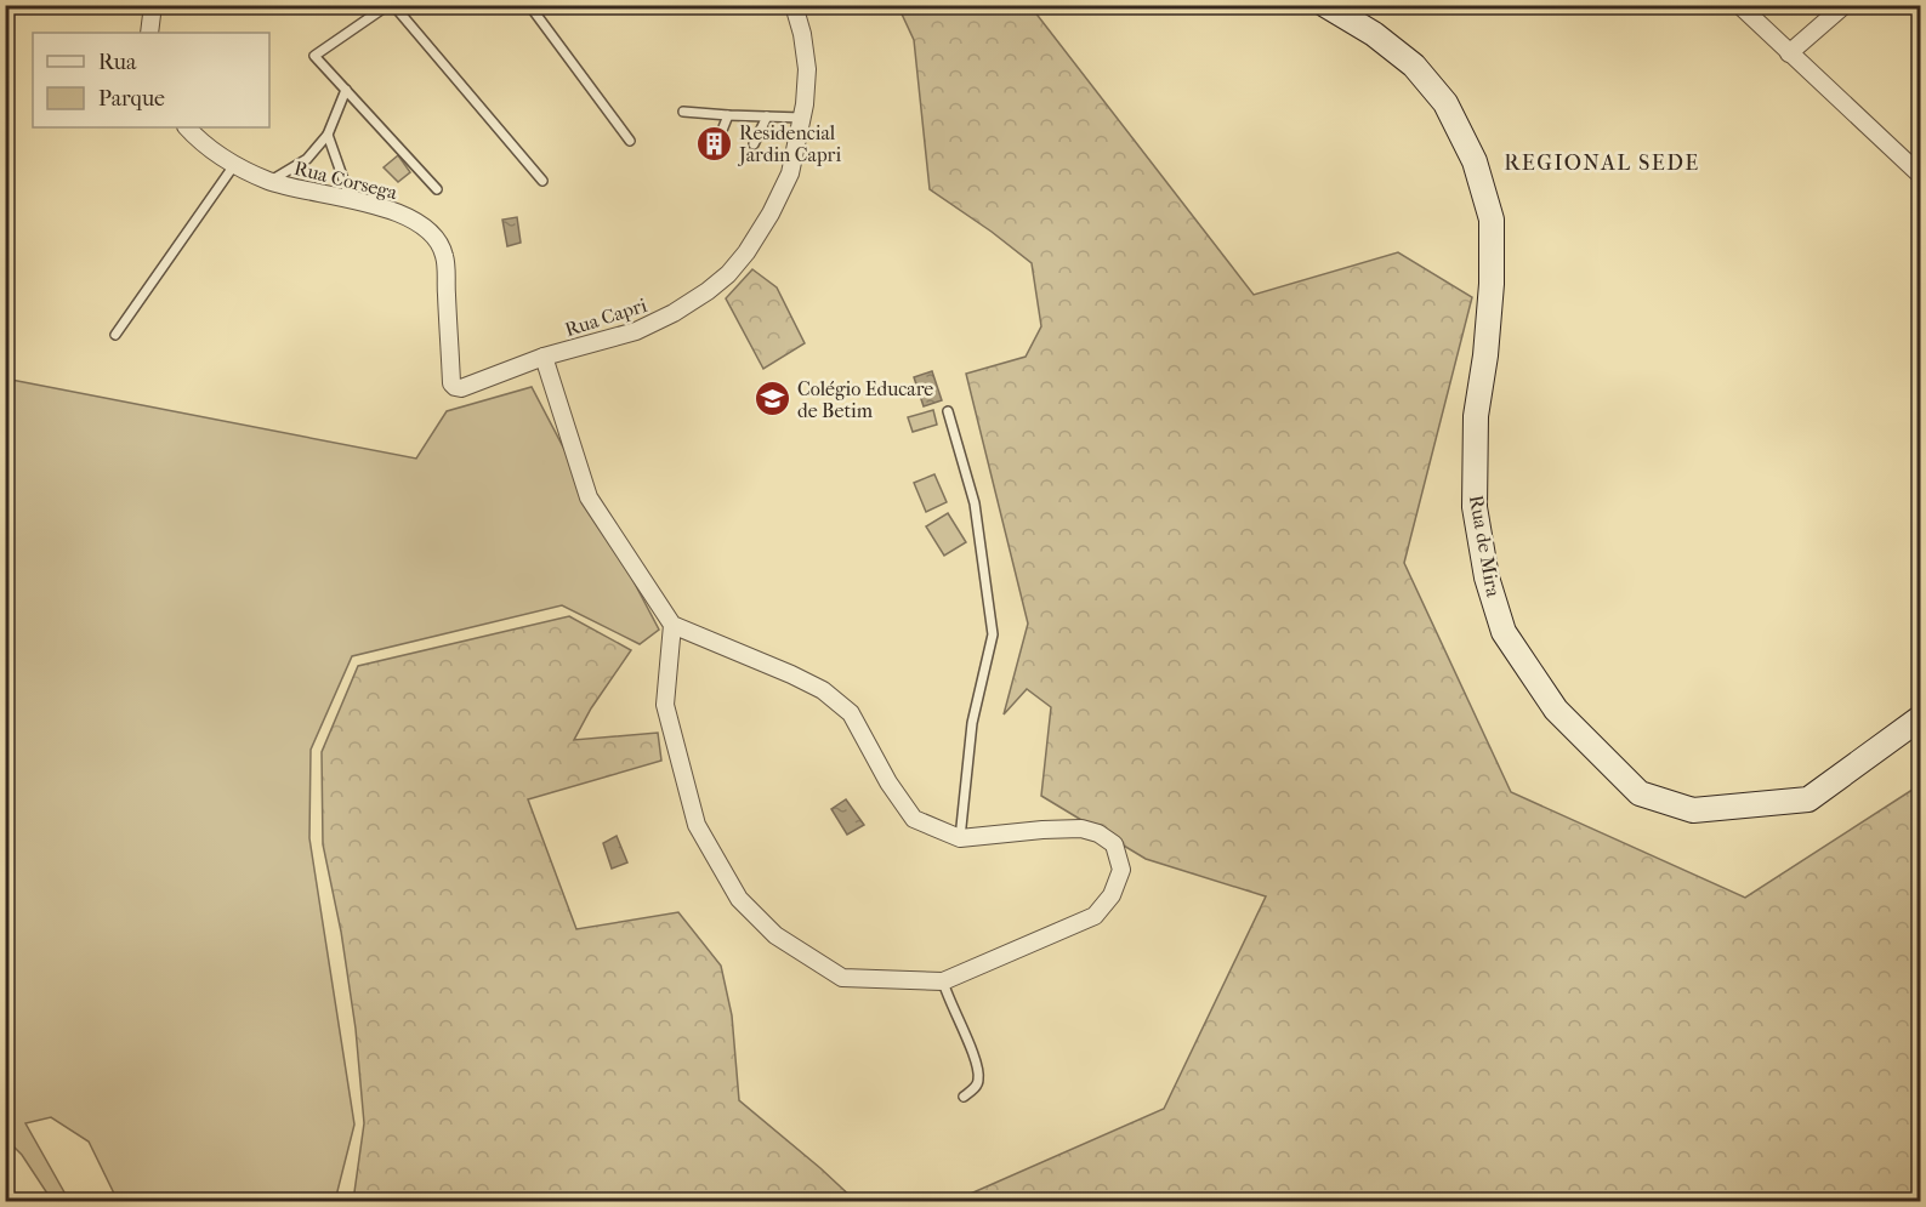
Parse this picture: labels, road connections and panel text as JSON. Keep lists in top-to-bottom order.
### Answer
{
  "streets": {
    "street": ["Rua Corsega", "Rua Capri", "Rua de Mira"]
  },
  "crossings": [
    ["Rua Corsega", "Rua Capri"]
  ],
  "districts": ["REGIONAL SEDE"],
  "places": {
    "building": ["Residencial Jardin Capri"],
    "school or university": ["Colégio Educare de Betim"]
  },
  "legend": ["Rua", "Parque"]
}
